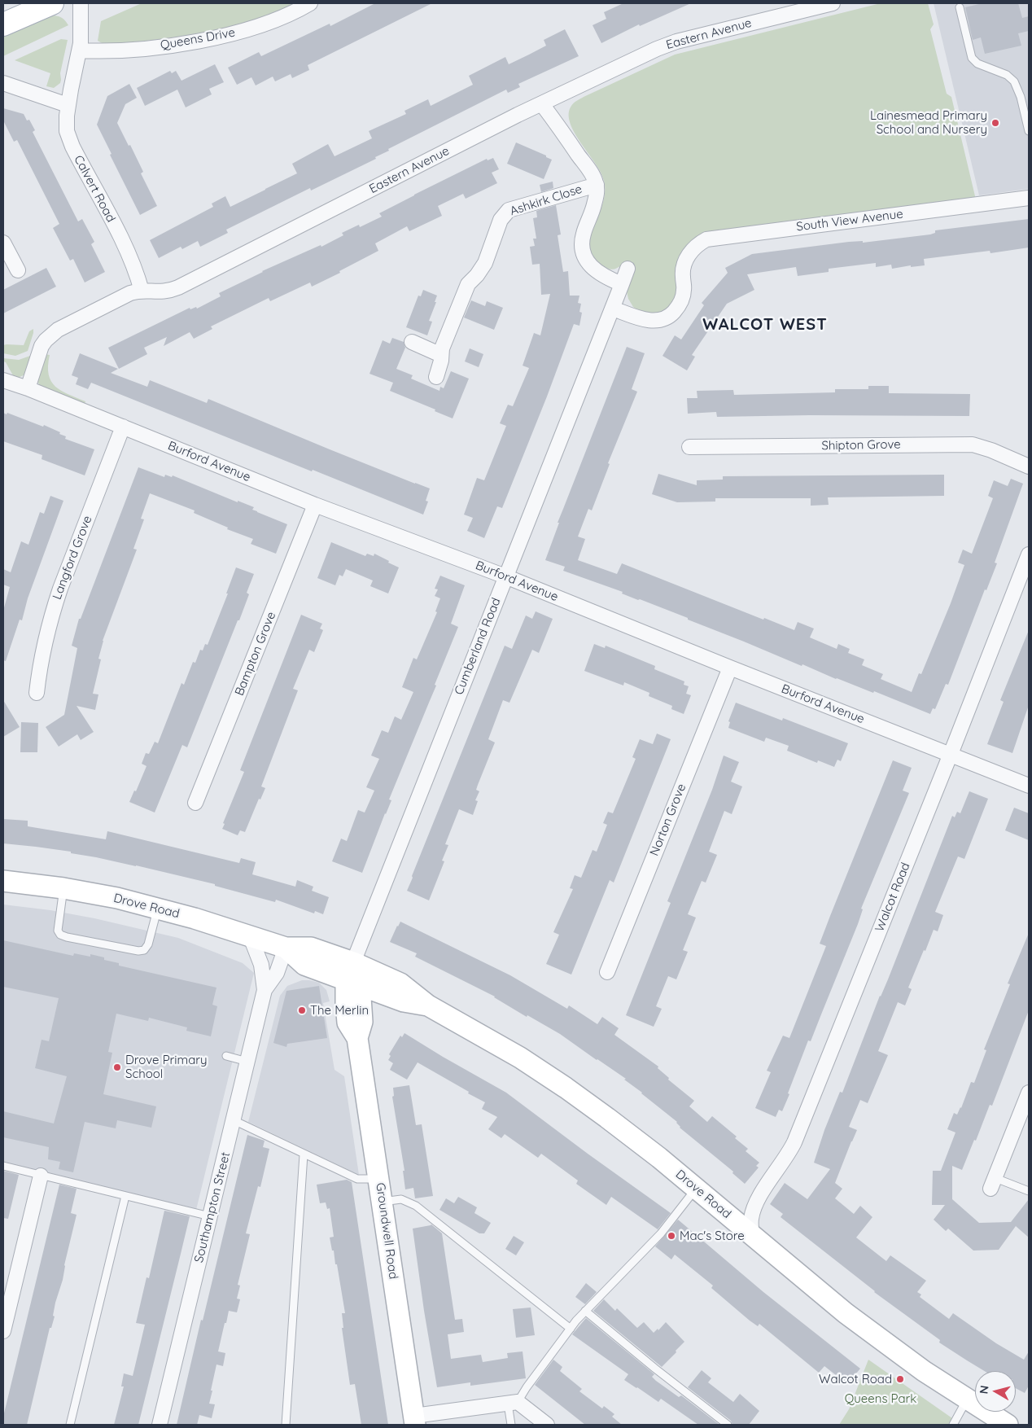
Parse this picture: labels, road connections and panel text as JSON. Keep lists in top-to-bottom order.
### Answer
{
  "streets": {
    "main road": ["Drove Road", "Groundwell Road"],
    "street": [
      "Eastern Avenue",
      "Queens Drive",
      "Calvert Road",
      "Ashkirk Close",
      "South View Avenue",
      "Shipton Grove",
      "Burford Avenue",
      "Langford Grove",
      "Cumberland Road",
      "Bampton Grove",
      "Norton Grove",
      "Walcot Road",
      "Southampton Street"
    ]
  },
  "crossings": [
    ["Eastern Avenue", "Calvert Road"],
    ["Eastern Avenue", "Burford Avenue"],
    ["Queens Drive", "Calvert Road"],
    ["South View Avenue", "Cumberland Road"],
    ["Burford Avenue", "Langford Grove"],
    ["Burford Avenue", "Cumberland Road"],
    ["Burford Avenue", "Bampton Grove"],
    ["Burford Avenue", "Norton Grove"],
    ["Burford Avenue", "Walcot Road"],
    ["Cumberland Road", "Drove Road"],
    ["Cumberland Road", "Groundwell Road"],
    ["Walcot Road", "Drove Road"],
    ["Drove Road", "Southampton Street"],
    ["Drove Road", "Groundwell Road"]
  ],
  "districts": ["WALCOT WEST"],
  "parks": ["Queens Park"],
  "places": [
    "Lainesmead Primary School and Nursery",
    "The Merlin",
    "Drove Primary School",
    "Mac's Store",
    "Walcot Road"
  ],
  "north": "left"
}
